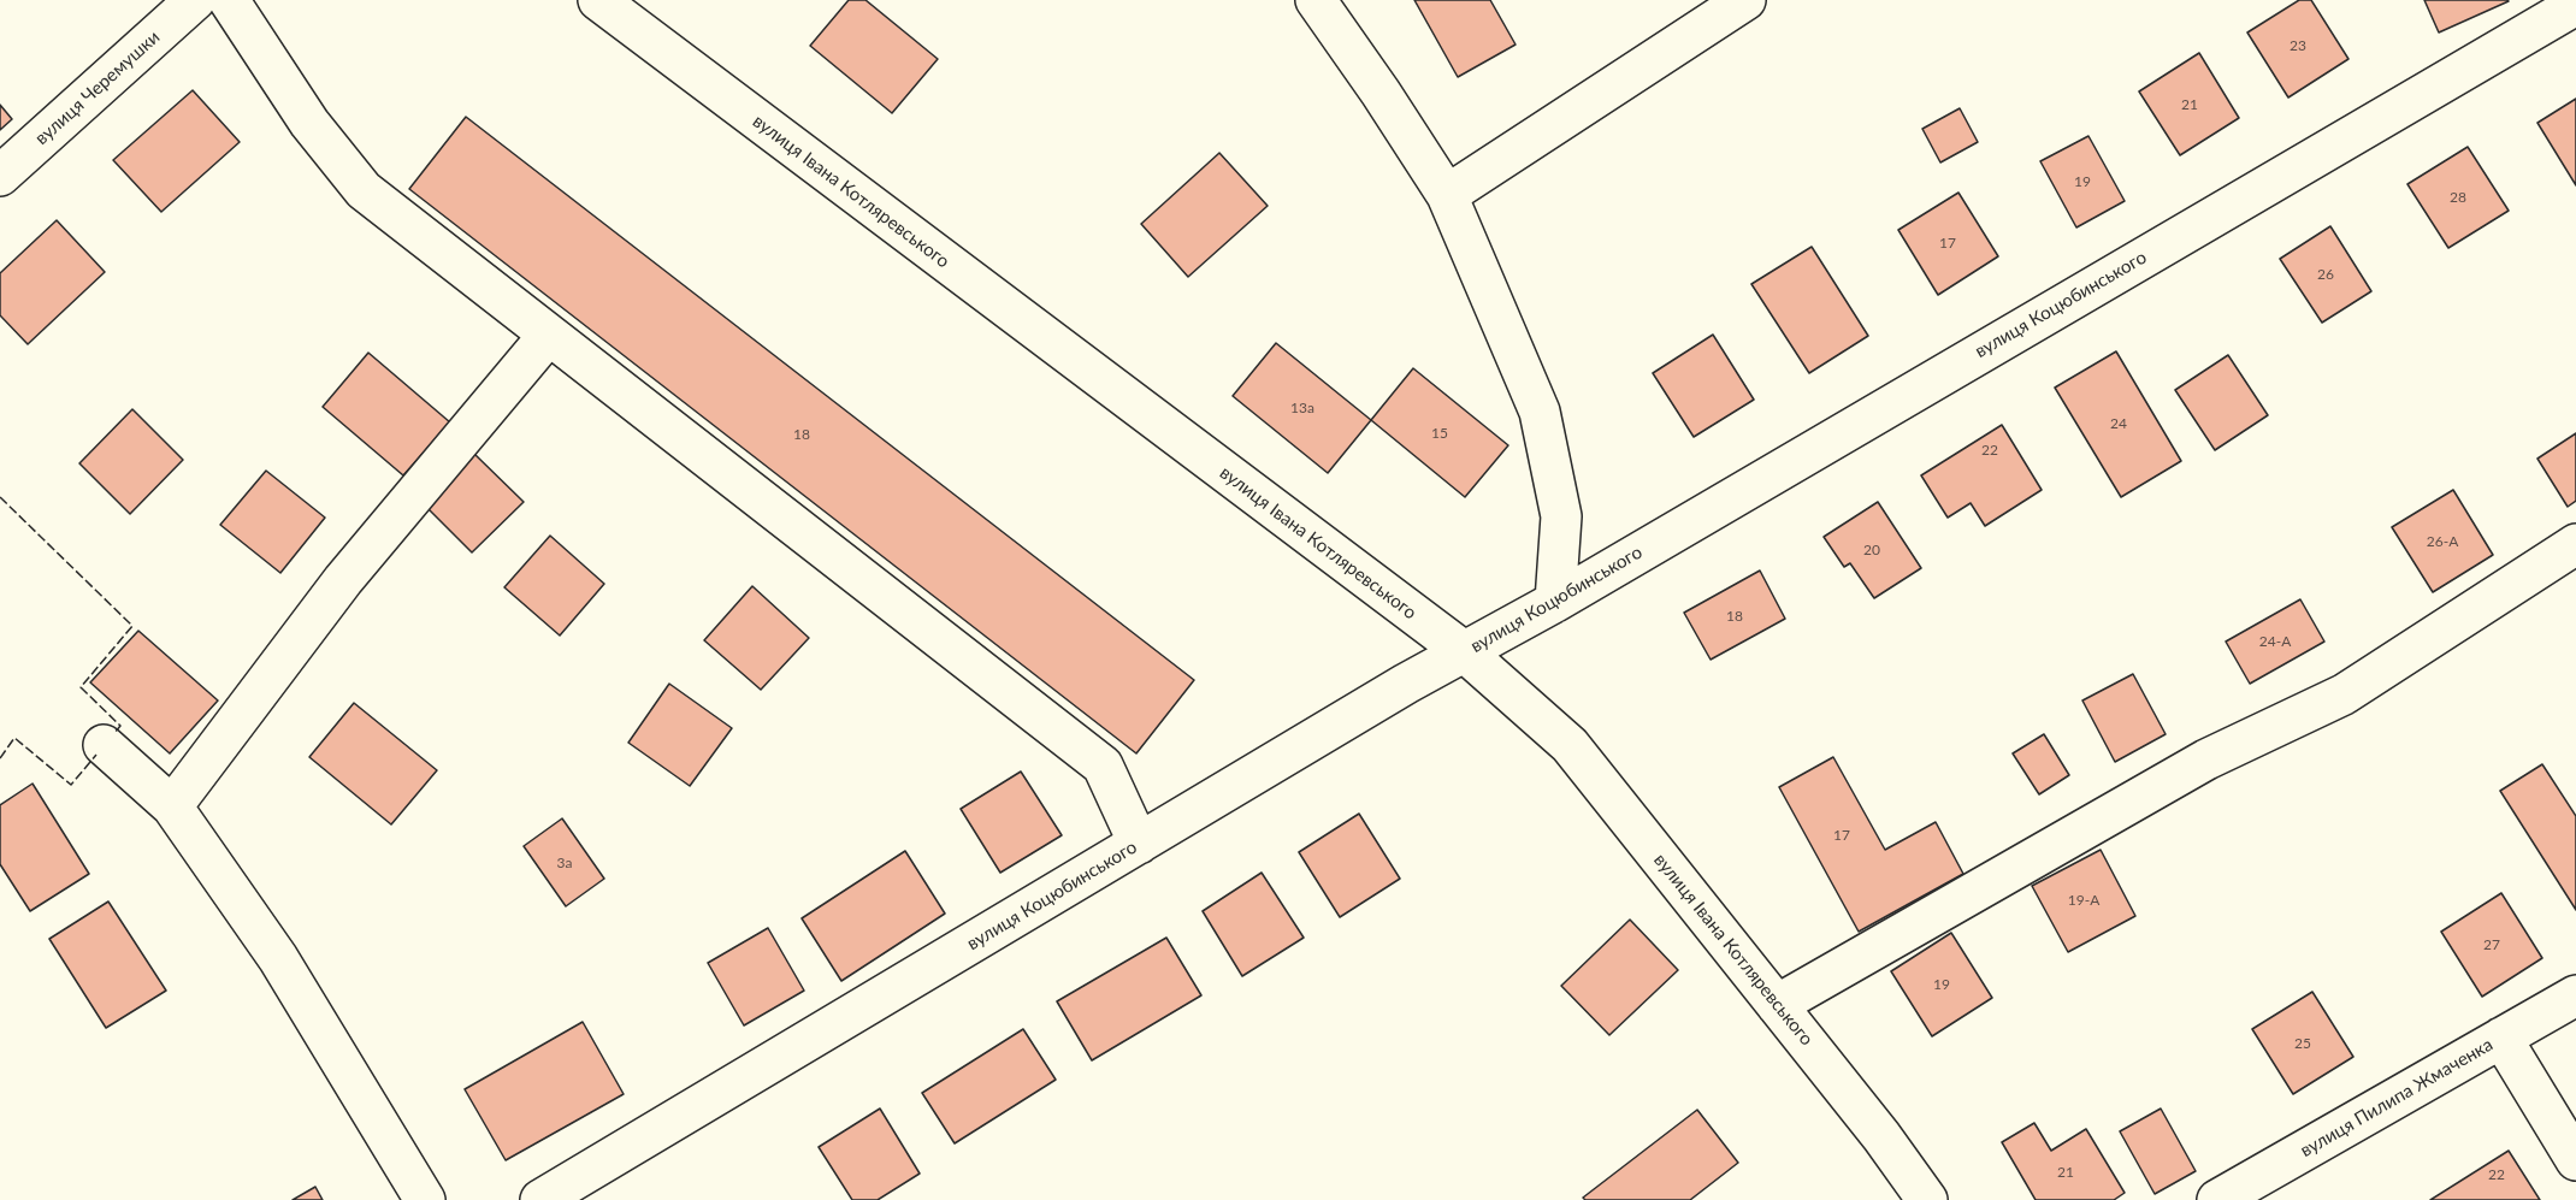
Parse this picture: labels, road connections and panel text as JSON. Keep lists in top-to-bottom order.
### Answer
{
  "streets": {
    "street": [
      "вулиця Черемушки",
      "вулиця Івана Котляревського",
      "вулиця Коцюбинського",
      "вулиця Пилипа Жмаченка"
    ]
  },
  "crossings": [
    ["вулиця Івана Котляревського", "вулиця Коцюбинського"]
  ],
  "house_numbers": [
    "23",
    "21",
    "19",
    "28",
    "17",
    "26",
    "13а",
    "24",
    "15",
    "18",
    "22",
    "26-А",
    "20",
    "18",
    "24-А",
    "17",
    "3а",
    "19-А",
    "27",
    "19",
    "25",
    "21",
    "22"
  ]
}
